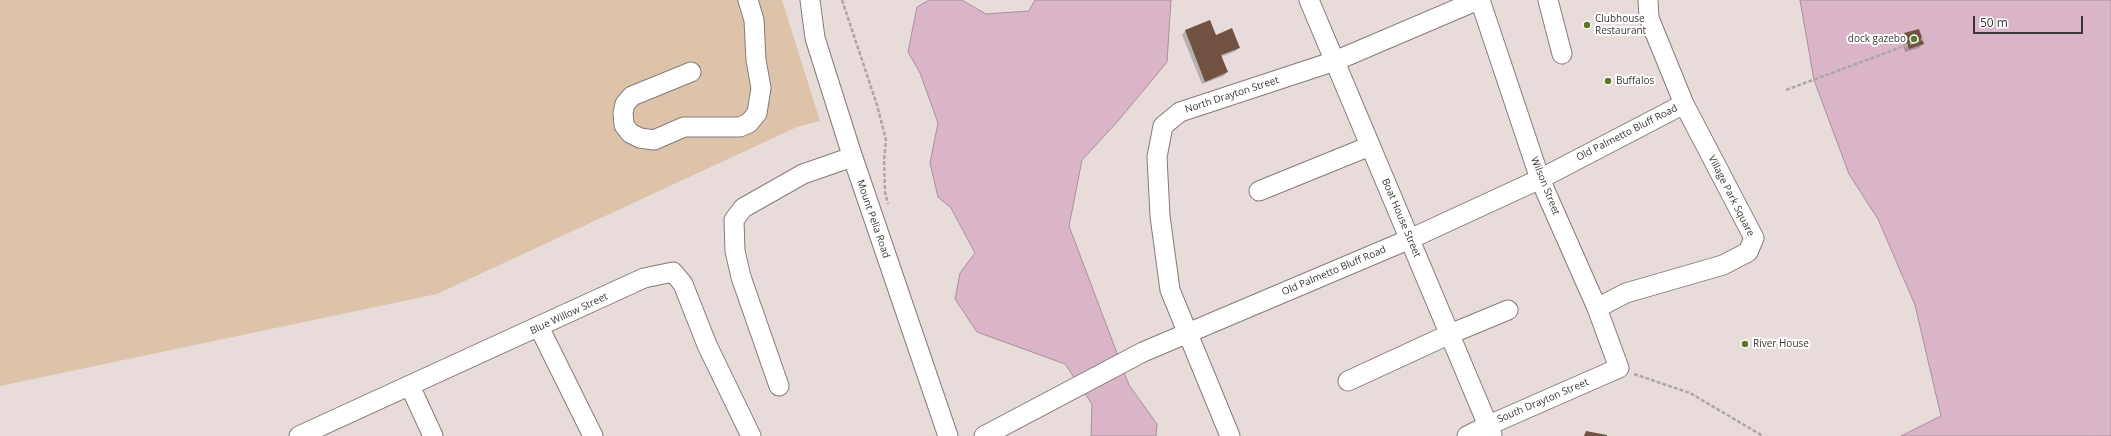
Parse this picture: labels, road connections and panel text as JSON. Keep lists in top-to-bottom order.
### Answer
{
  "streets": {
    "street": [
      "North Drayton Street",
      "Old Palmetto Bluff Road",
      "Wilson Street",
      "Village Park Square",
      "Boat House Street",
      "Mount Pelia Road",
      "Blue Willow Street",
      "South Drayton Street"
    ]
  },
  "crossings": [
    ["North Drayton Street", "Old Palmetto Bluff Road"],
    ["North Drayton Street", "Wilson Street"],
    ["North Drayton Street", "Boat House Street"],
    ["Old Palmetto Bluff Road", "Wilson Street"],
    ["Old Palmetto Bluff Road", "Village Park Square"],
    ["Old Palmetto Bluff Road", "Boat House Street"],
    ["Wilson Street", "Village Park Square"],
    ["Wilson Street", "South Drayton Street"],
    ["Boat House Street", "South Drayton Street"]
  ],
  "places": [
    "Clubhouse Restaurant",
    "dock gazebo",
    "Buffalos",
    "River House"
  ],
  "scale_bar": "50 m"
}
